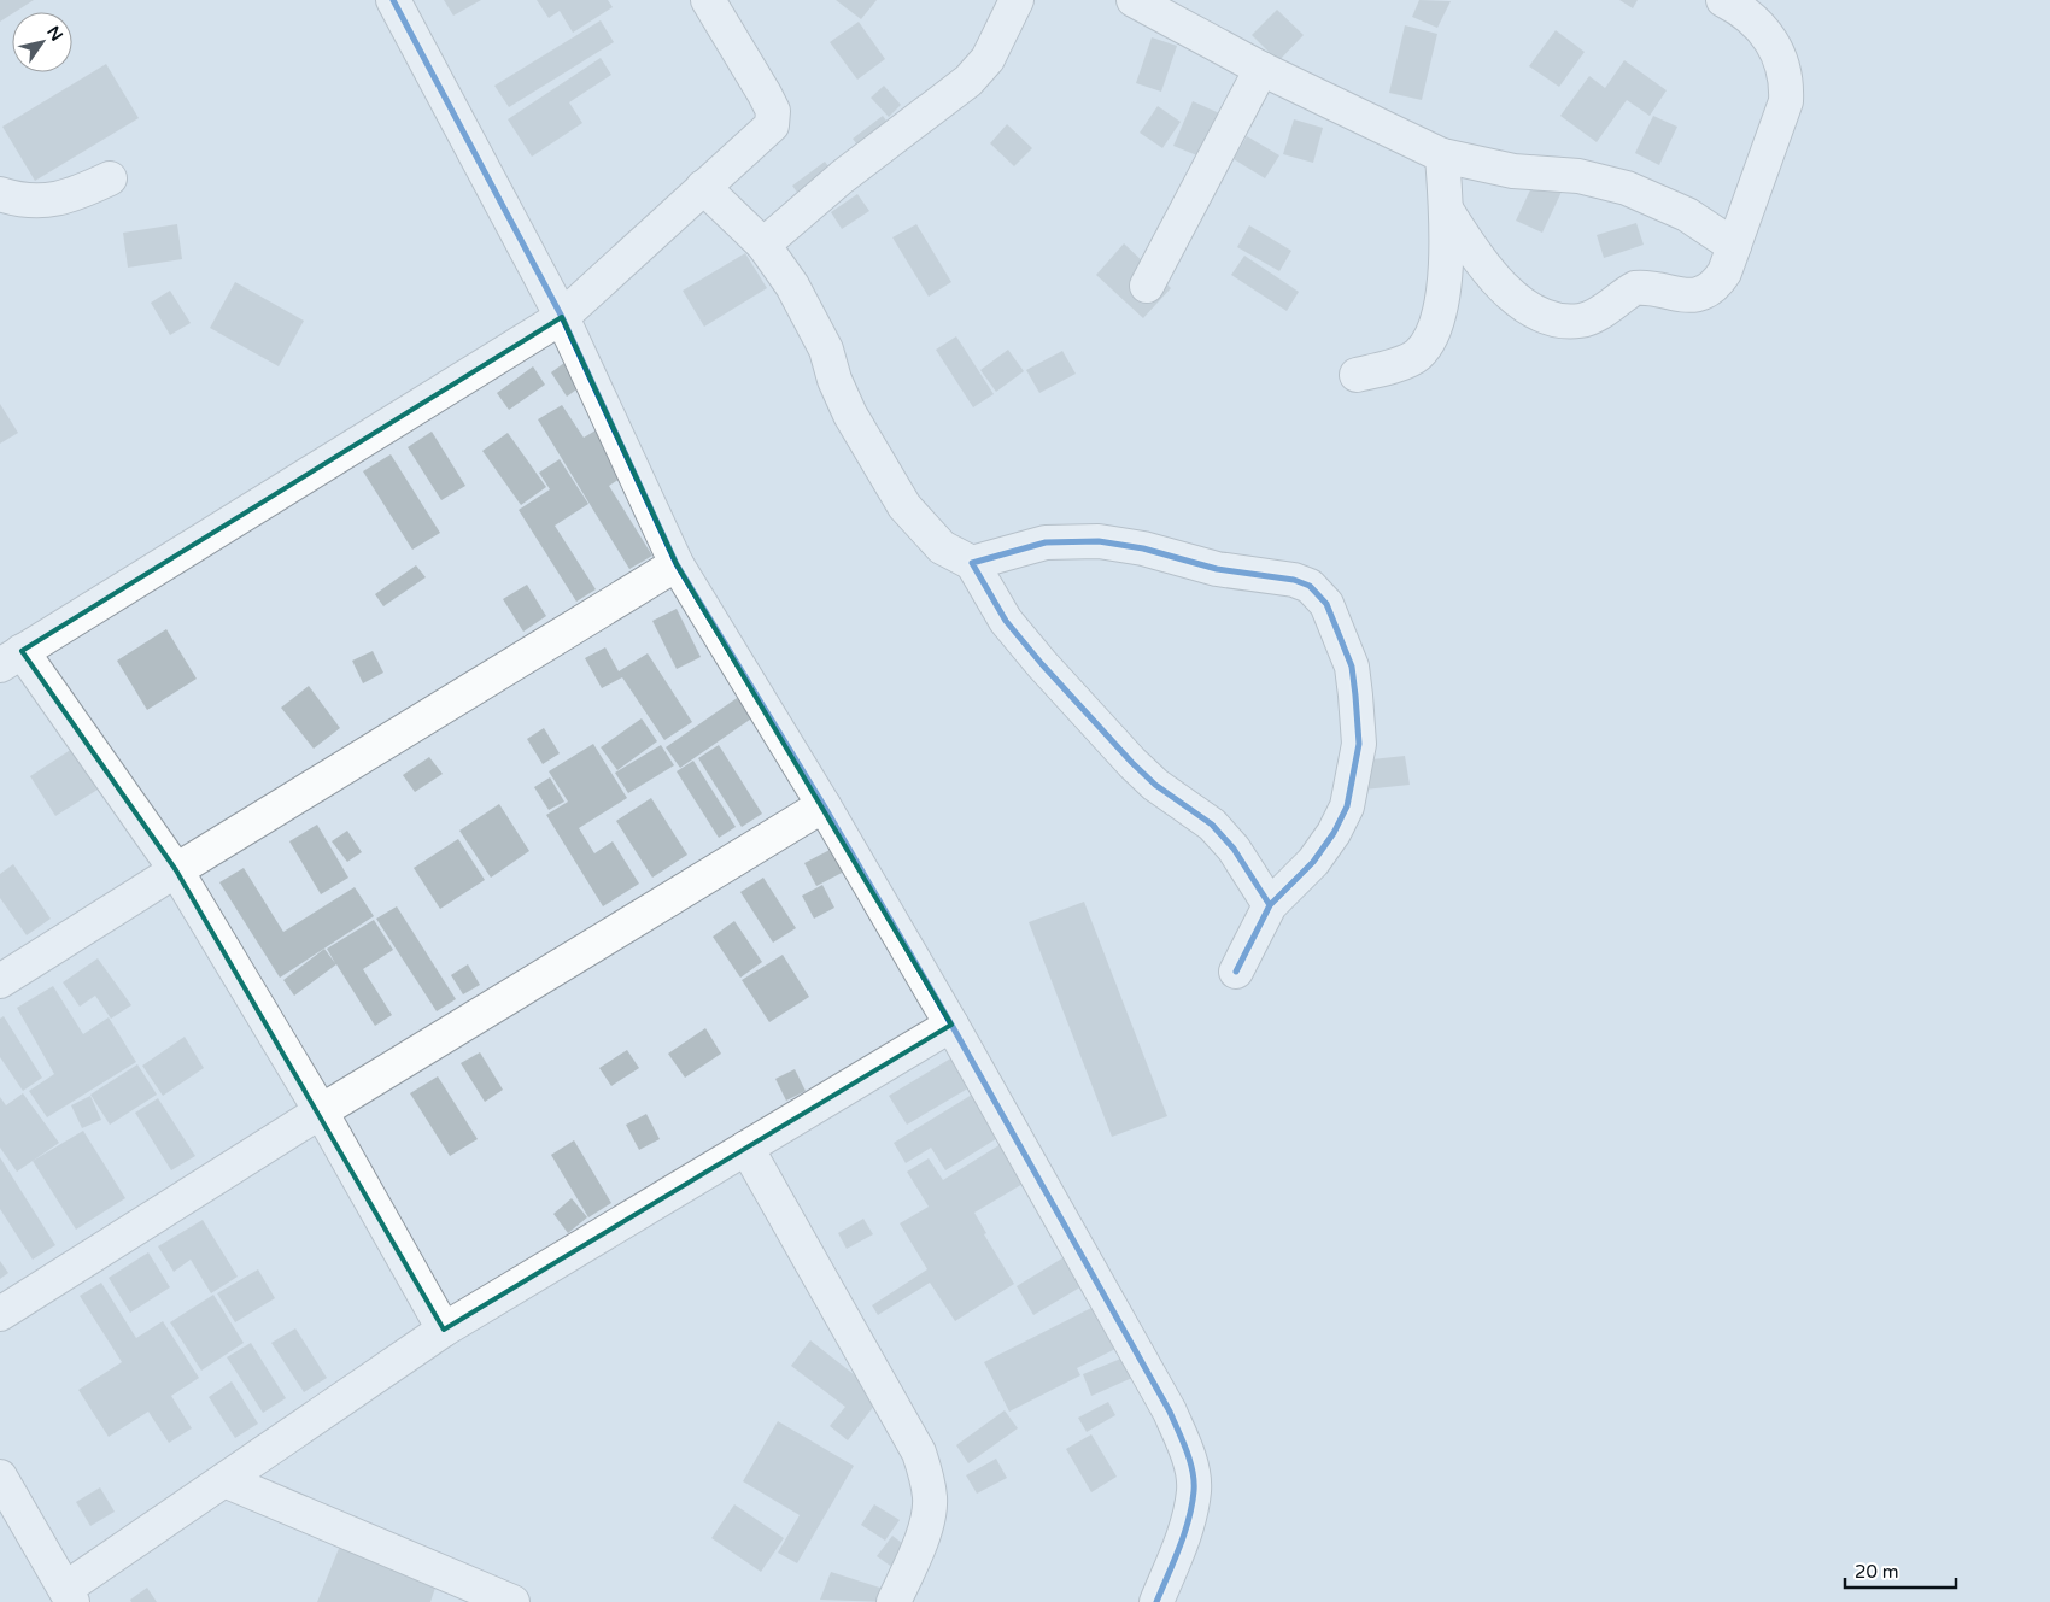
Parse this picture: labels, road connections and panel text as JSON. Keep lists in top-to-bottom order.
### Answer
{
  "scale_bar": "20 m",
  "north": "top right"
}
